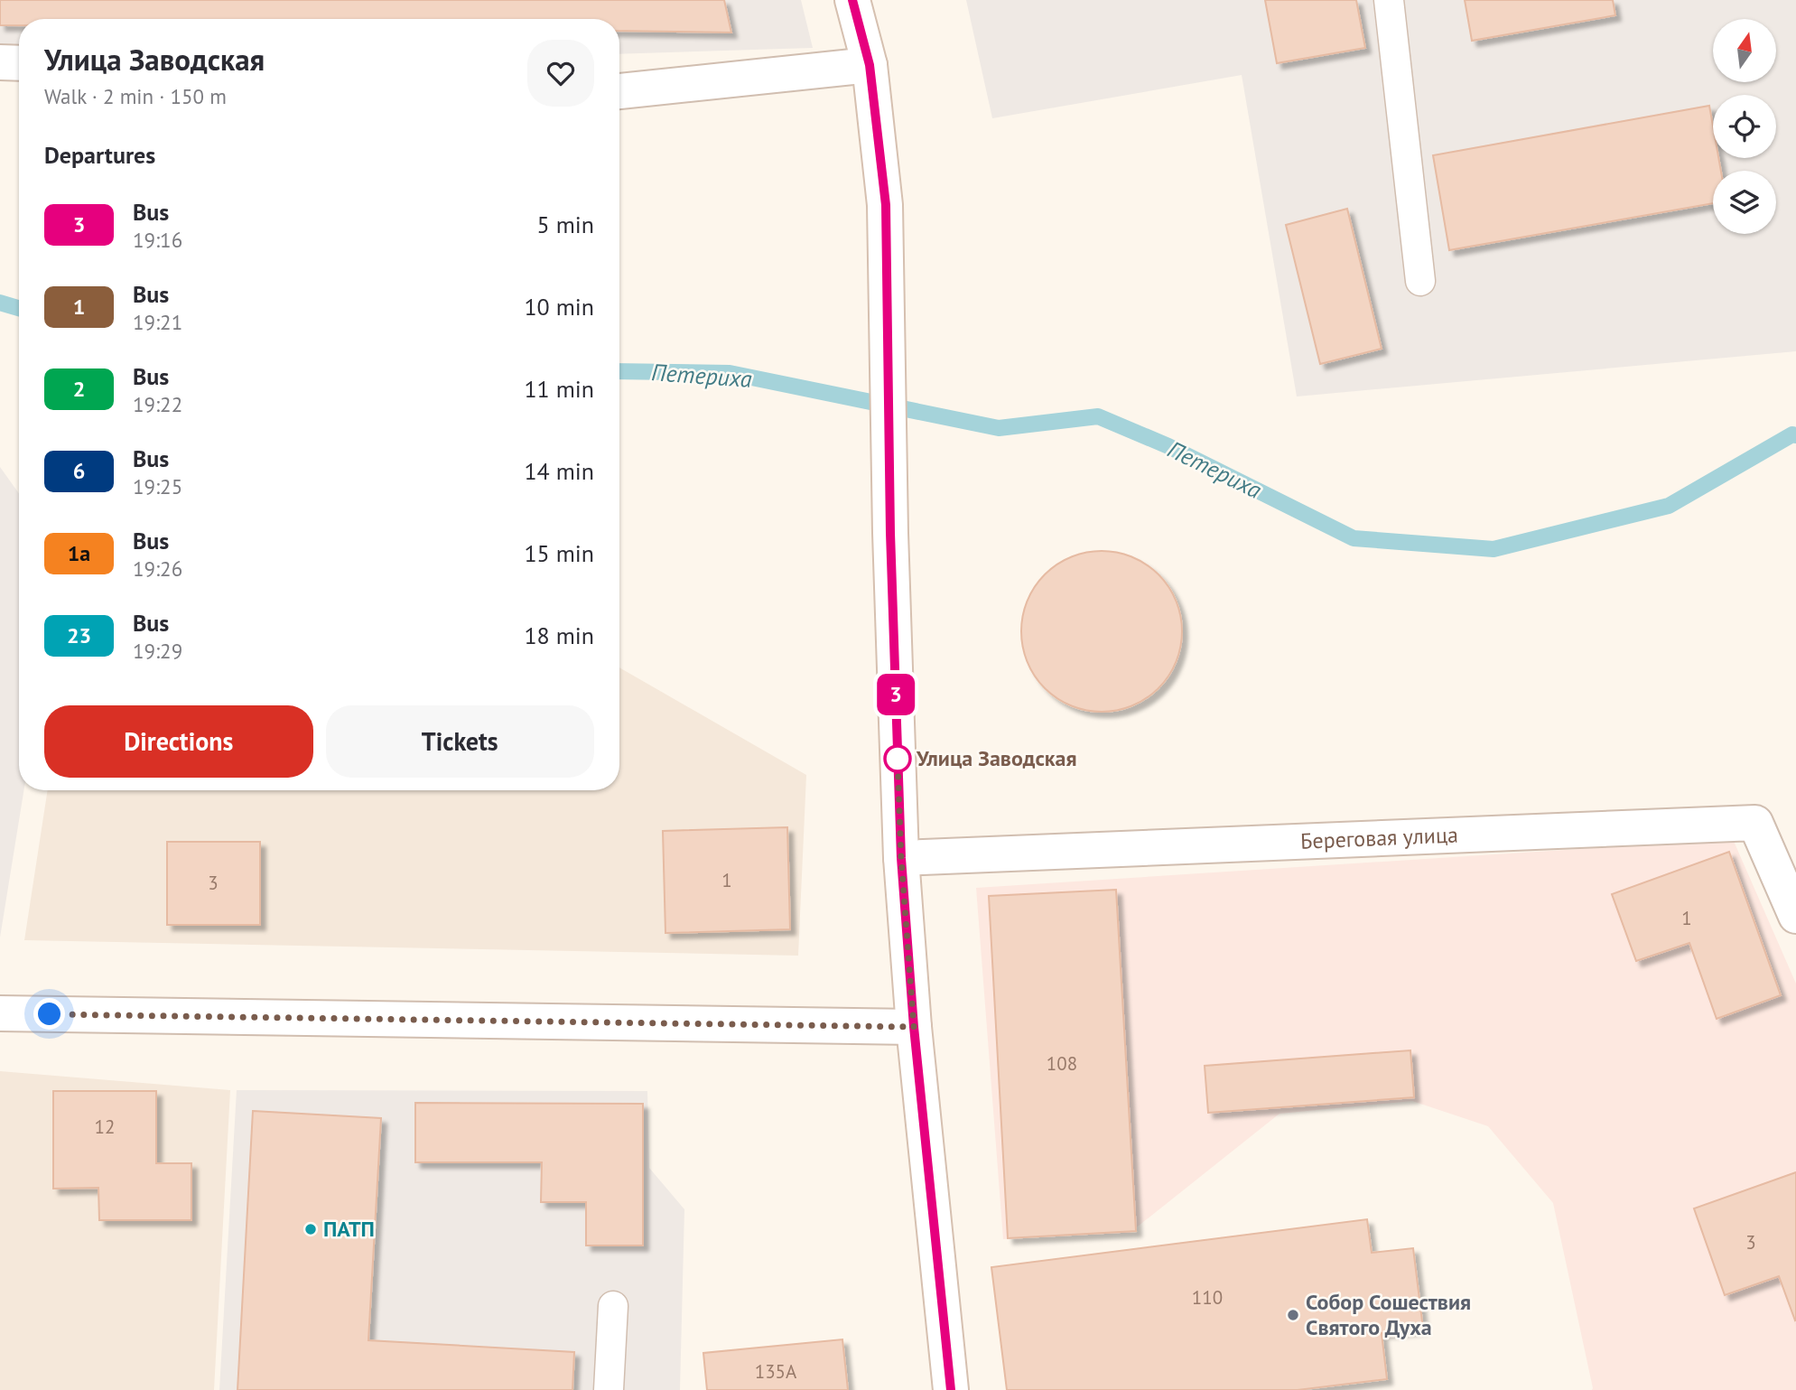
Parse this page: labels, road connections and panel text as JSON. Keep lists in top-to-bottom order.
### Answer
{
  "streets": {
    "street": ["Береговая улица"]
  },
  "water": ["Петериха"],
  "places": ["Улица Заводская", "ПАТП", "Собор Сошествия Святого Духа"],
  "lines": ["bus line 3"],
  "house_numbers": [
    "1",
    "3",
    "1",
    "108",
    "12",
    "3",
    "110",
    "135А"
  ],
  "north": "top",
  "page": {
    "on_map": "3",
    "heading": [
      ["Улица Заводская", "Walk · 2 min · 150 m"],
      "Departures"
    ],
    "list": [
      {
        "mark": "3",
        "name": "Bus",
        "note": "19:16",
        "value": "5 min"
      },
      {
        "mark": "1",
        "name": "Bus",
        "note": "19:21",
        "value": "10 min"
      },
      {
        "mark": "2",
        "name": "Bus",
        "note": "19:22",
        "value": "11 min"
      },
      {
        "mark": "6",
        "name": "Bus",
        "note": "19:25",
        "value": "14 min"
      },
      {
        "mark": "1а",
        "name": "Bus",
        "note": "19:26",
        "value": "15 min"
      },
      {
        "mark": "23",
        "name": "Bus",
        "note": "19:29",
        "value": "18 min"
      }
    ],
    "buttons": ["Directions", "Tickets"]
  }
}
